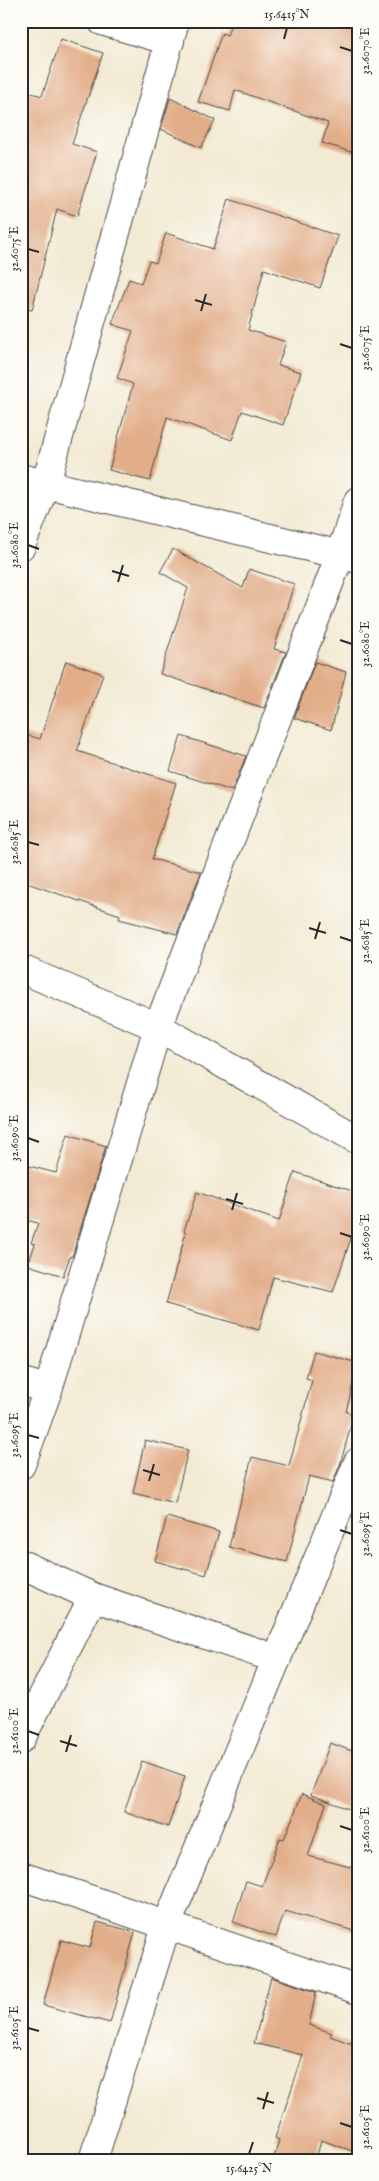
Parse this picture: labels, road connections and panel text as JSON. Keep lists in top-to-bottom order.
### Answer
{
  "coordinates": [
    "15.6415°N",
    "32.6070°E",
    "32.6075°E",
    "32.6080°E",
    "32.6085°E",
    "32.6090°E",
    "32.6095°E",
    "32.6100°E",
    "32.6105°E",
    "15.6425°N"
  ]
}
